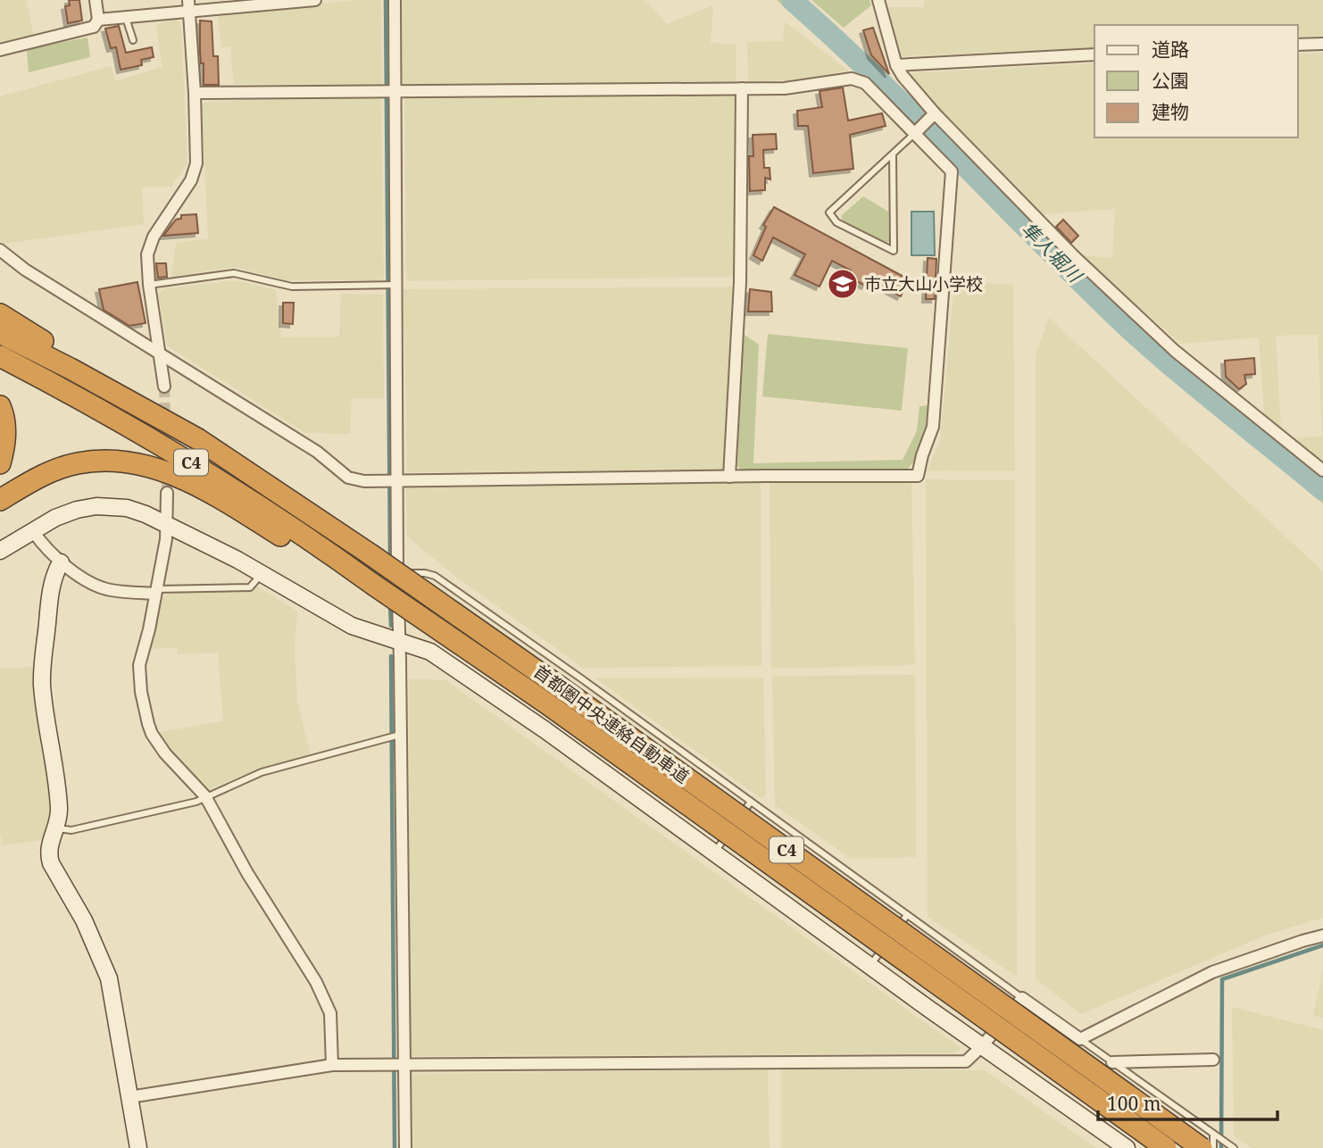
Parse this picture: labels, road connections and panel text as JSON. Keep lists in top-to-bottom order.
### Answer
{
  "streets": {
    "highway": ["C4", "首都圏中央連絡自動車道"]
  },
  "water": ["隼人堀川"],
  "places": {
    "school or university": ["市立大山小学校"]
  },
  "legend": ["道路", "公園", "建物"],
  "scale_bar": "100 m"
}
